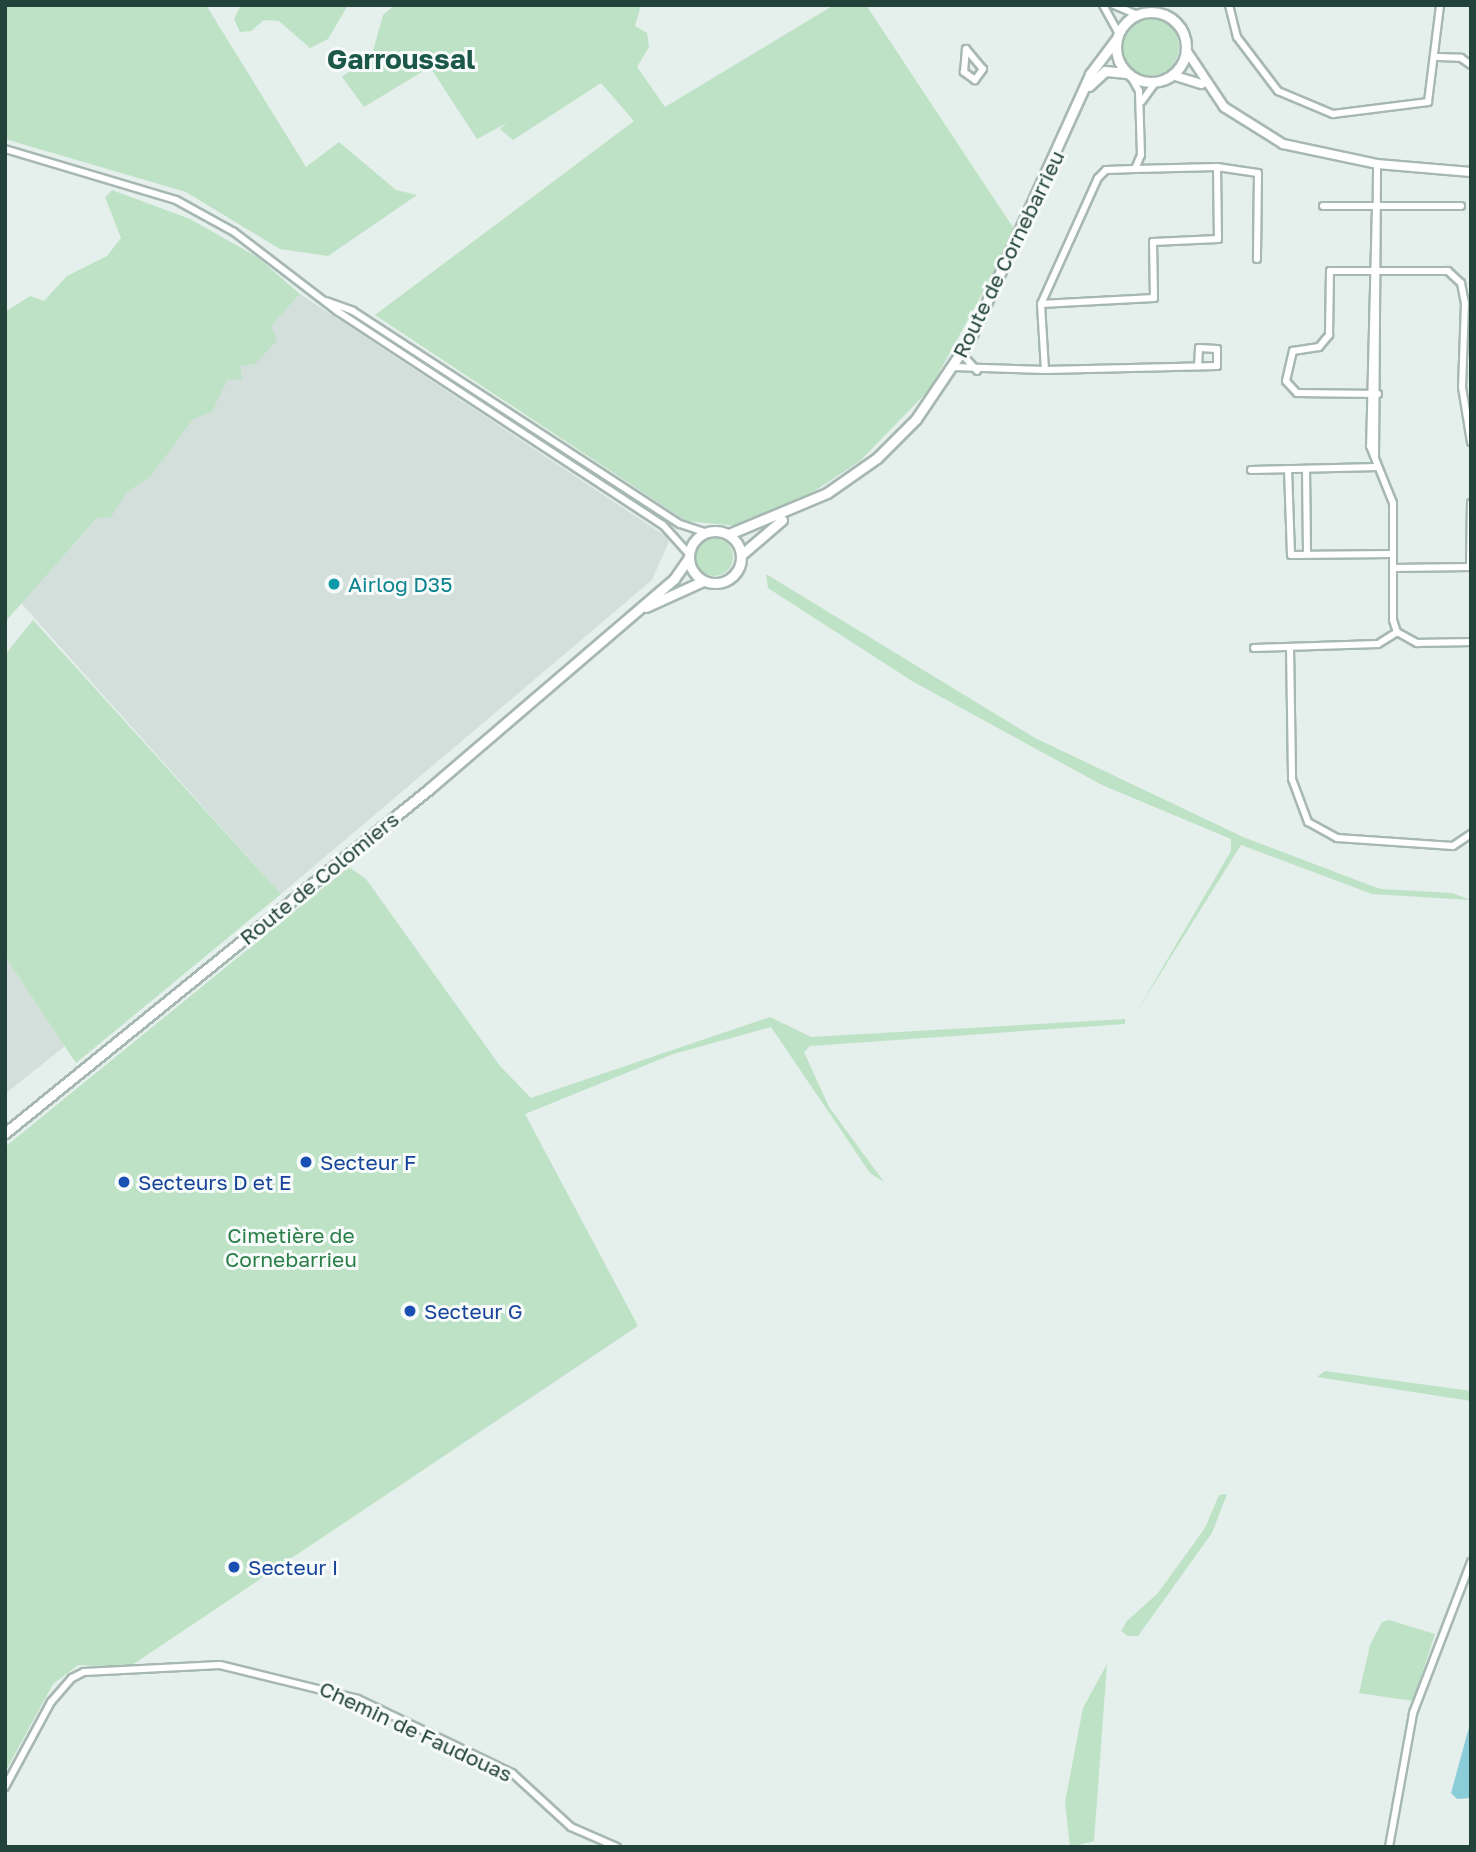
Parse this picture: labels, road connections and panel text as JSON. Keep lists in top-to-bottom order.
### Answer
{
  "streets": {
    "main road": ["Route de Cornebarrieu", "Route de Colomiers"],
    "street": ["Chemin de Faudouas"]
  },
  "crossings": [
    ["Route de Cornebarrieu", "Route de Colomiers"]
  ],
  "districts": ["Garroussal"],
  "parks": ["Cimetière de Cornebarrieu"],
  "places": [
    "Airlog D35",
    "Secteur F",
    "Secteurs D et E",
    "Secteur G",
    "Secteur I"
  ]
}
